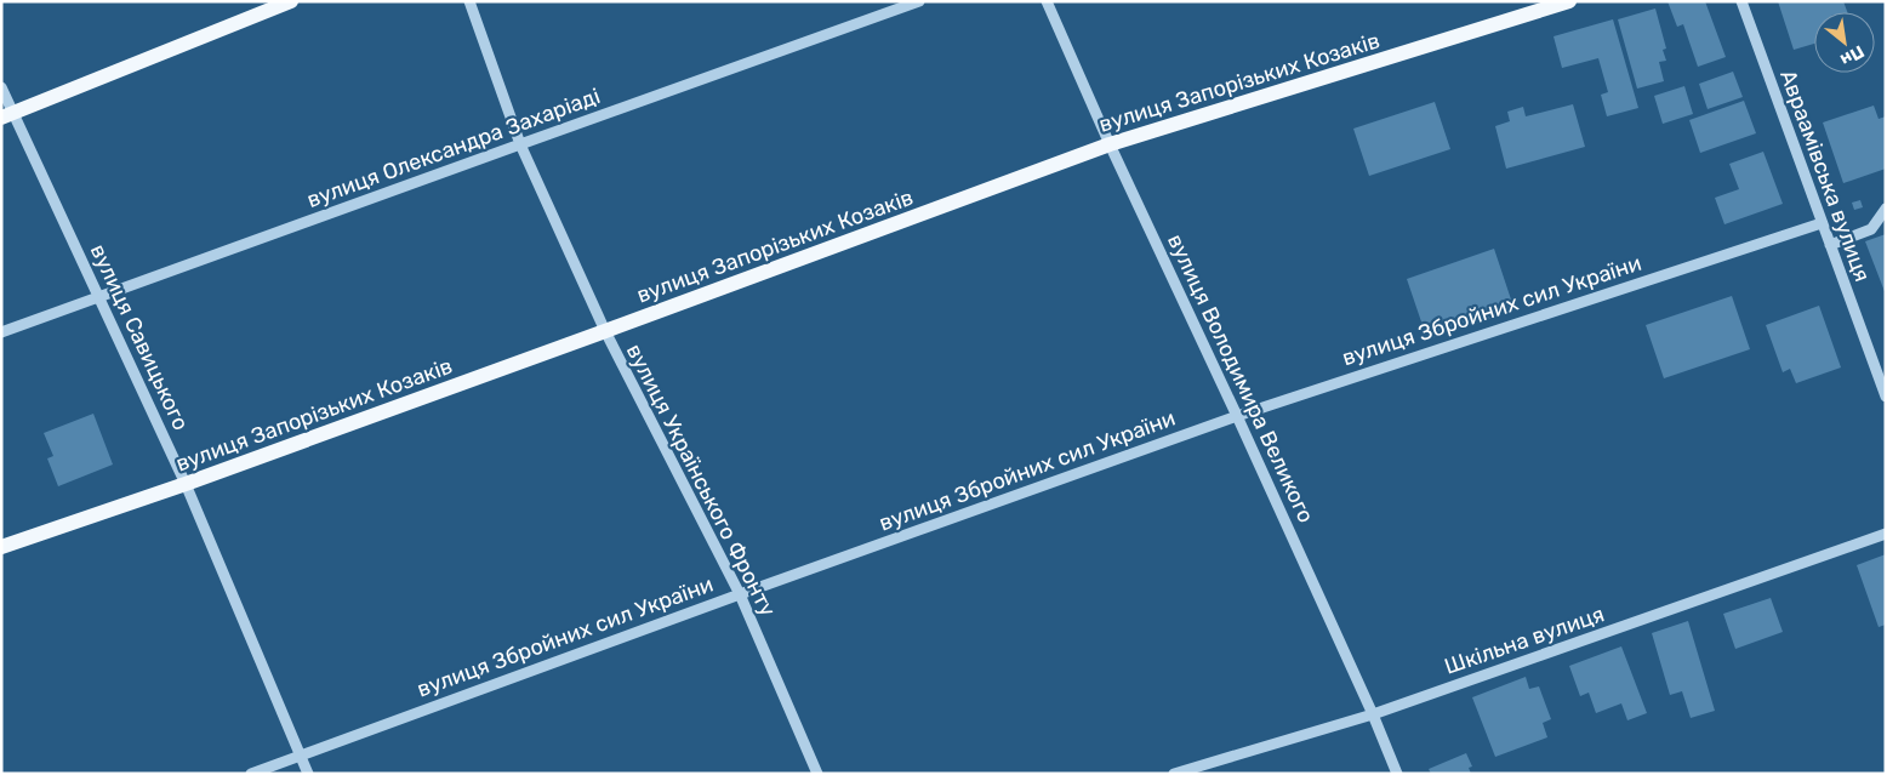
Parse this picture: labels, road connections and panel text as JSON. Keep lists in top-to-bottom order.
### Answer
{
  "streets": {
    "main road": ["вулиця Запорізьких Козаків"],
    "street": [
      "вулиця Олександра Захаріаді",
      "Авраамівська вулиця",
      "вулиця Збройних сил України",
      "вулиця Савицького",
      "вулиця Володимира Великого",
      "вулиця Українського Фронту",
      "Шкільна вулиця"
    ]
  },
  "crossings": [
    ["вулиця Запорізьких Козаків", "вулиця Савицького"],
    ["вулиця Запорізьких Козаків", "вулиця Володимира Великого"],
    ["вулиця Запорізьких Козаків", "вулиця Українського Фронту"],
    ["вулиця Олександра Захаріаді", "вулиця Савицького"],
    ["вулиця Олександра Захаріаді", "вулиця Українського Фронту"],
    ["Авраамівська вулиця", "вулиця Збройних сил України"],
    ["вулиця Збройних сил України", "вулиця Савицького"],
    ["вулиця Збройних сил України", "вулиця Володимира Великого"],
    ["вулиця Збройних сил України", "вулиця Українського Фронту"],
    ["вулиця Володимира Великого", "Шкільна вулиця"]
  ],
  "north": "bottom right"
}
